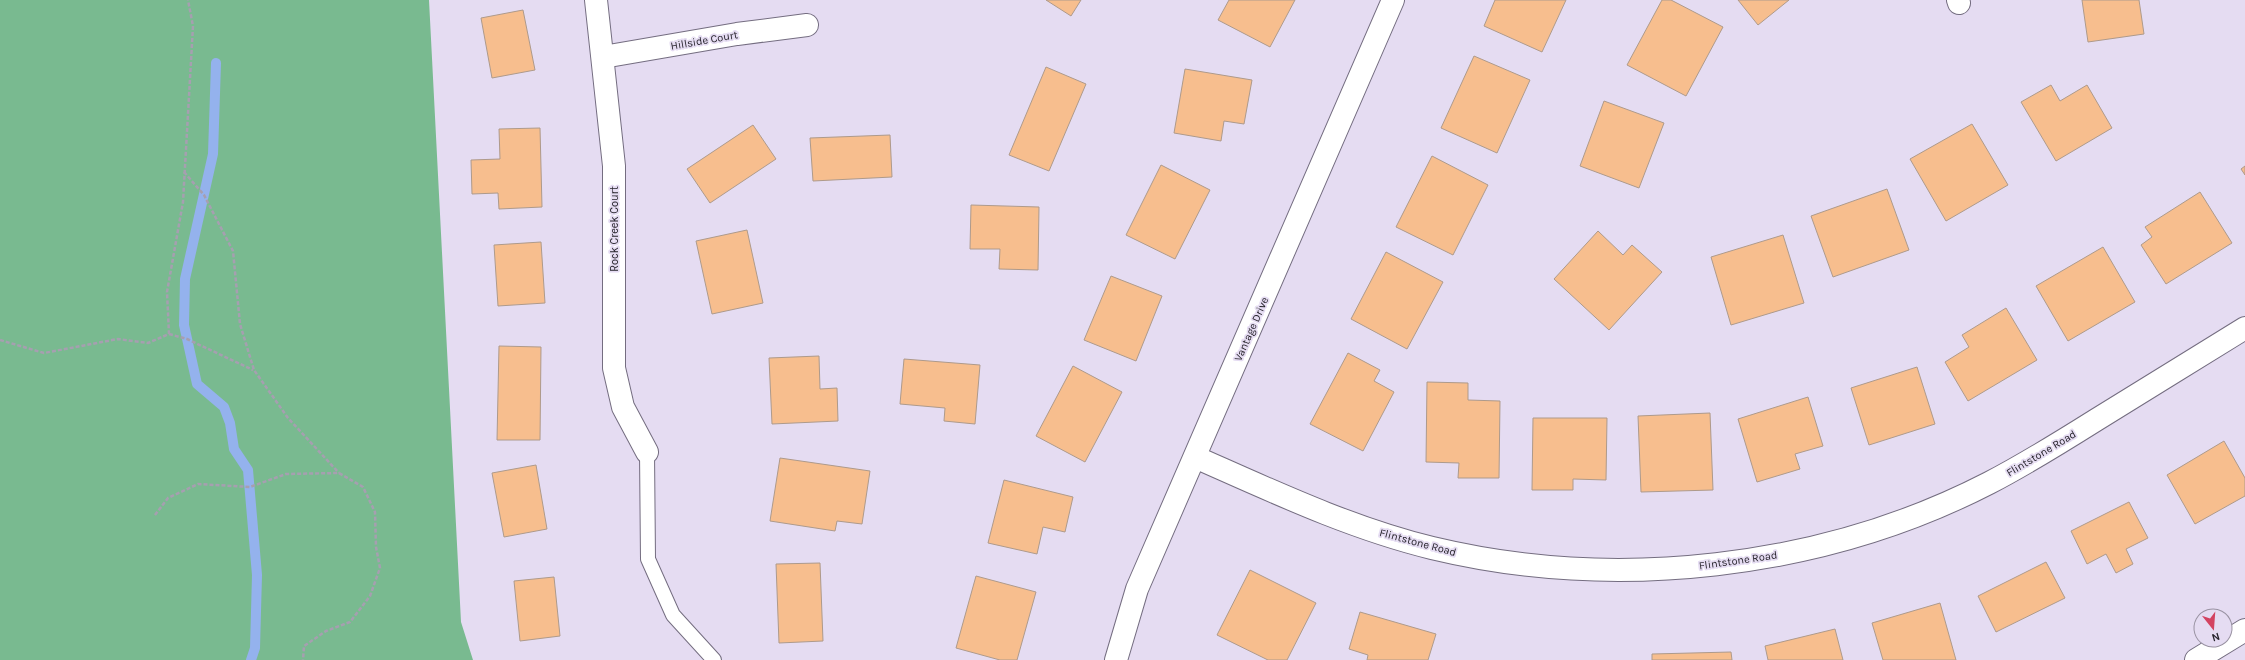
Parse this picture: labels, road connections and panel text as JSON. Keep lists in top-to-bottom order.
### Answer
{
  "streets": {
    "street": [
      "Hillside Court",
      "Rock Creek Court",
      "Vantage Drive",
      "Flintstone Road"
    ]
  },
  "crossings": [
    ["Hillside Court", "Rock Creek Court"],
    ["Vantage Drive", "Flintstone Road"]
  ],
  "north": "bottom"
}
